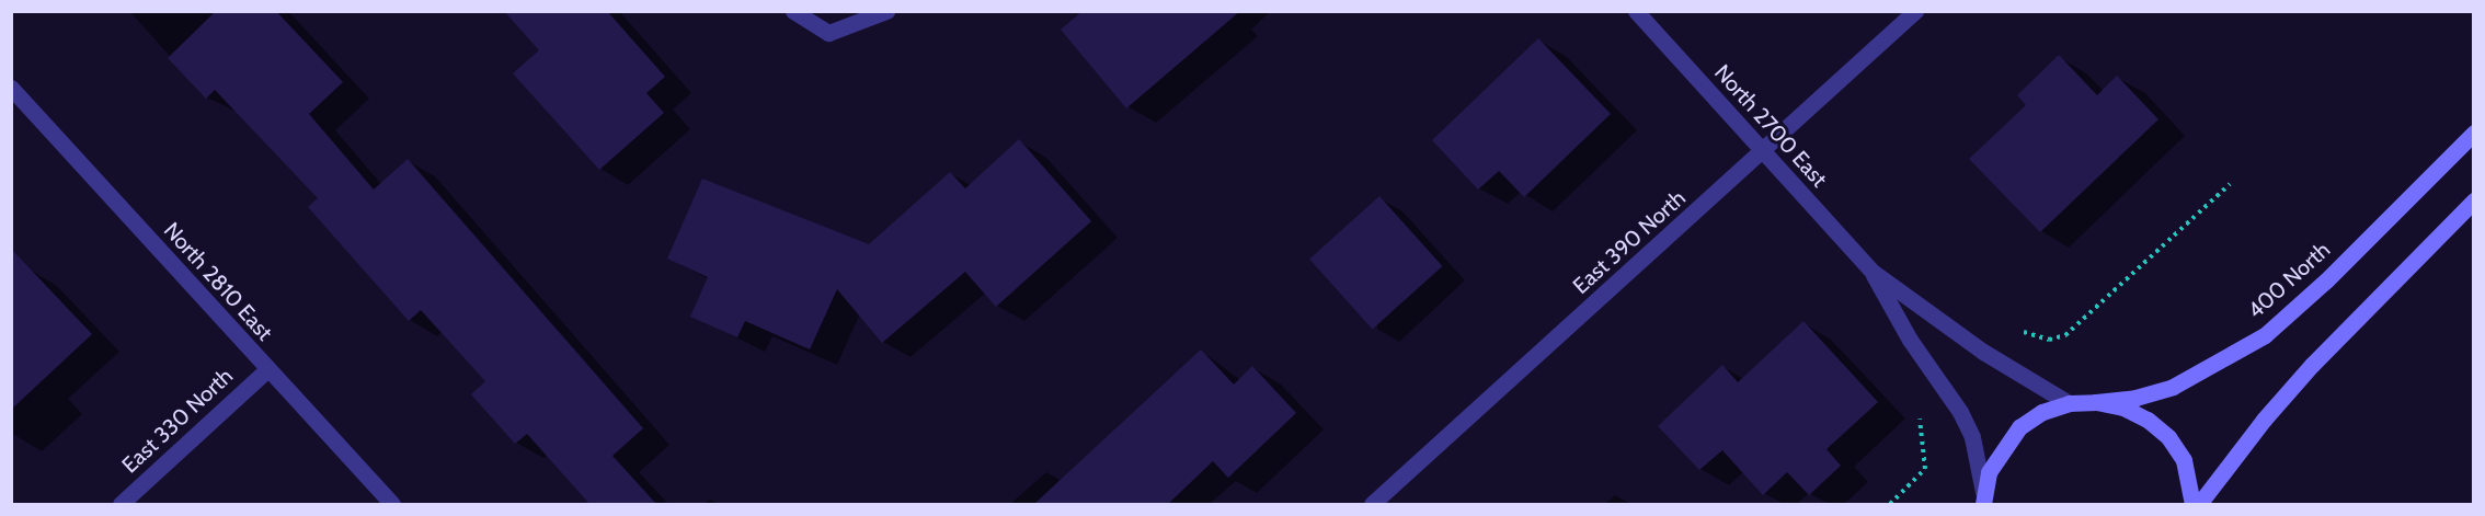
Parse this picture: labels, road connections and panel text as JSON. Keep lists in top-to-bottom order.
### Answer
{
  "streets": {
    "main road": ["400 North"],
    "street": [
      "North 2700 East",
      "East 390 North",
      "North 2810 East",
      "East 330 North"
    ]
  },
  "crossings": [
    ["North 2700 East", "East 390 North"],
    ["North 2810 East", "East 330 North"]
  ]
}
